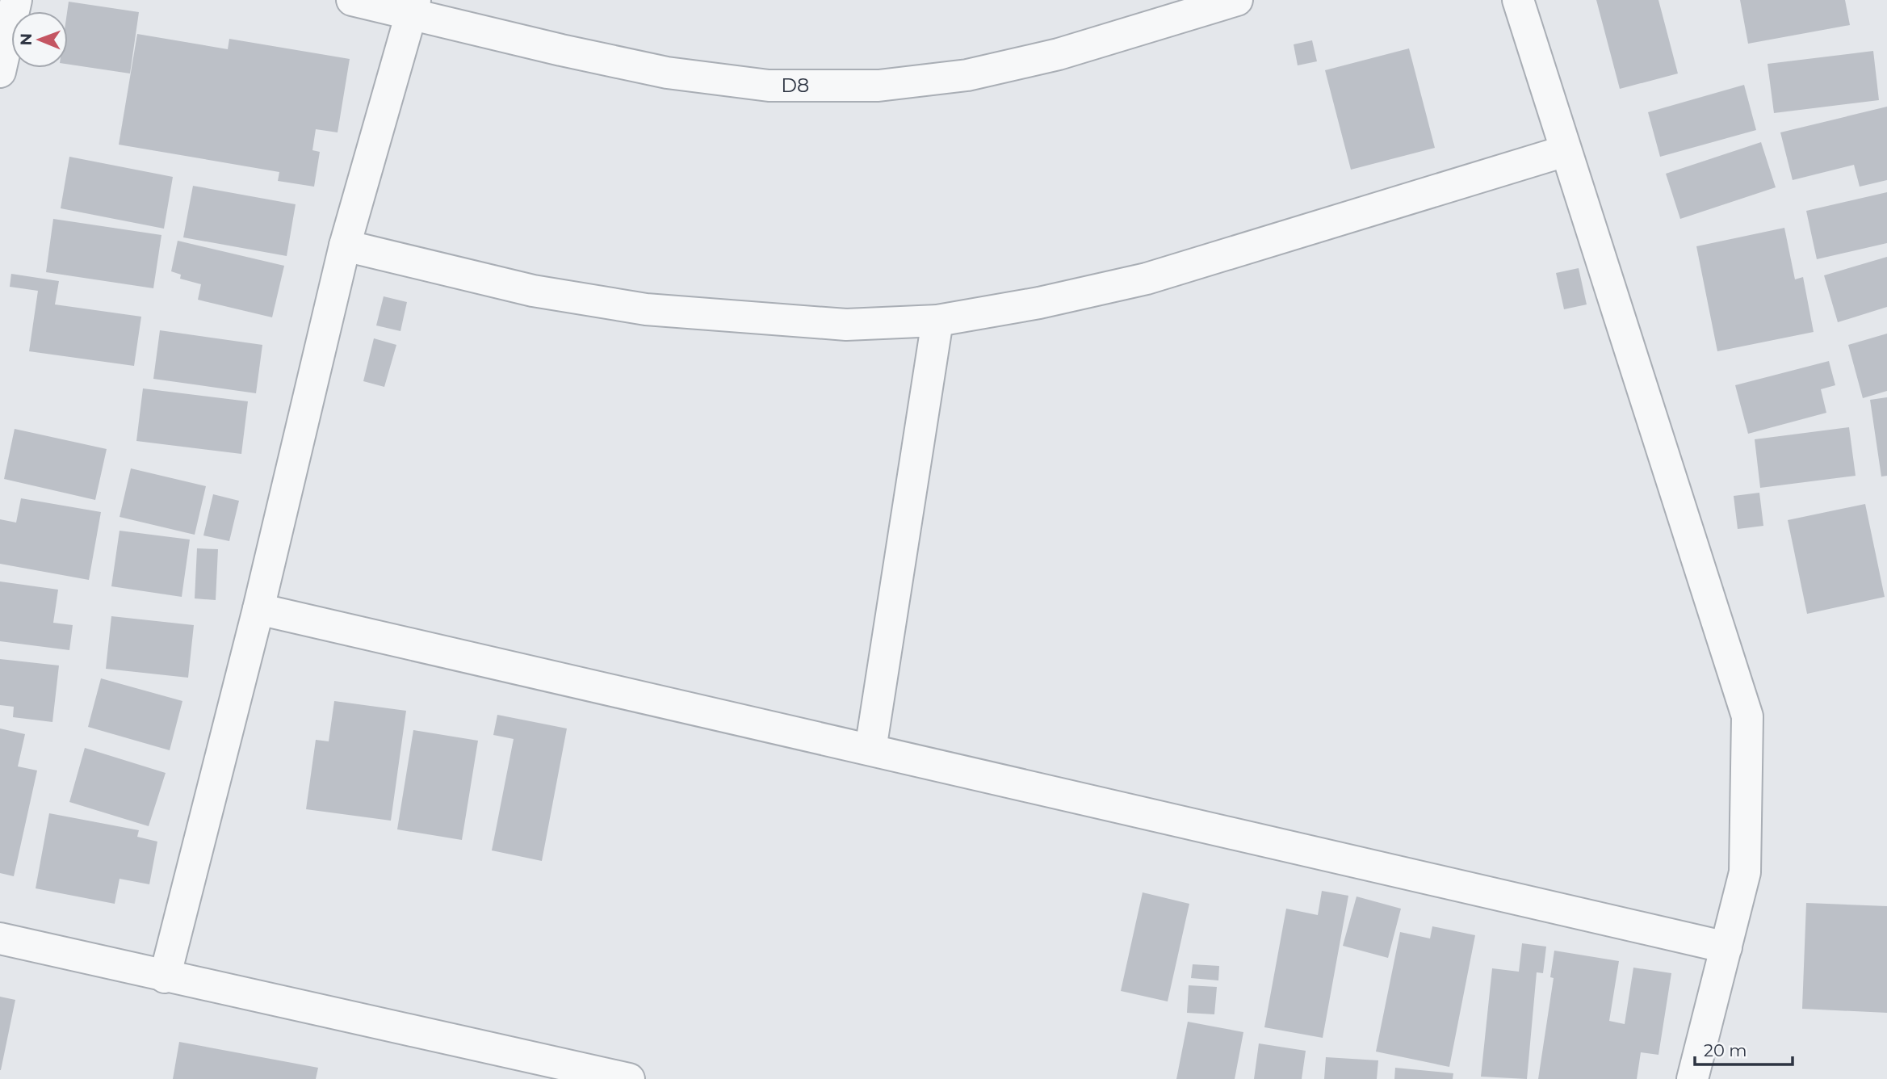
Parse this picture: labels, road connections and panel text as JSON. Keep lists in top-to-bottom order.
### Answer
{
  "streets": {
    "street": ["D8"]
  },
  "scale_bar": "20 m",
  "north": "left"
}
